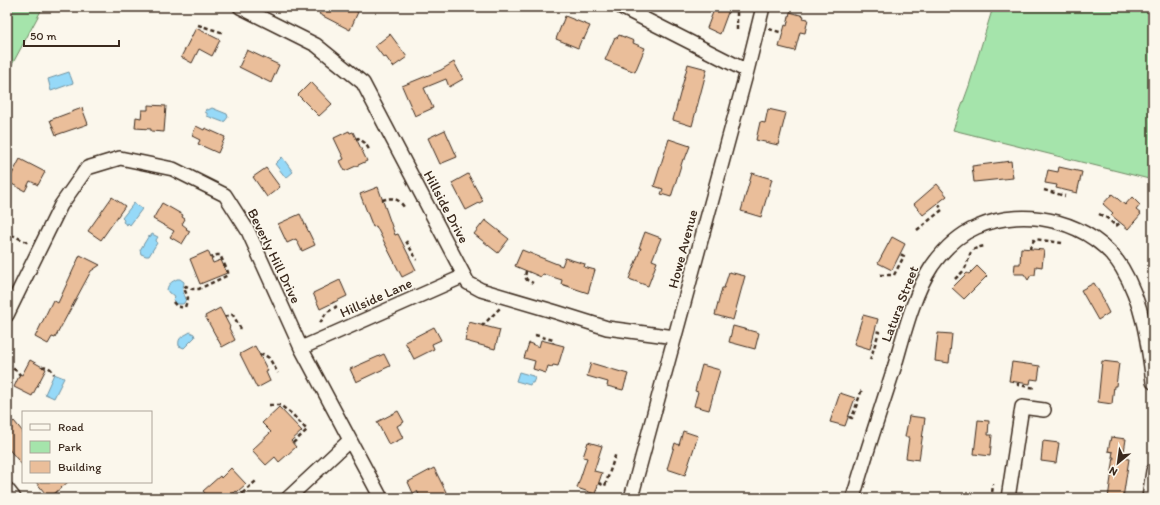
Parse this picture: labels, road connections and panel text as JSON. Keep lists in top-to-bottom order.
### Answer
{
  "streets": {
    "street": [
      "Hillside Drive",
      "Howe Avenue",
      "Beverly Hill Drive",
      "Hillside Lane",
      "Latura Street"
    ]
  },
  "crossings": [
    ["Hillside Drive", "Howe Avenue"],
    ["Hillside Drive", "Hillside Lane"],
    ["Beverly Hill Drive", "Hillside Lane"]
  ],
  "legend": ["Road", "Park", "Building"],
  "scale_bar": "50 m",
  "north": "bottom left"
}
